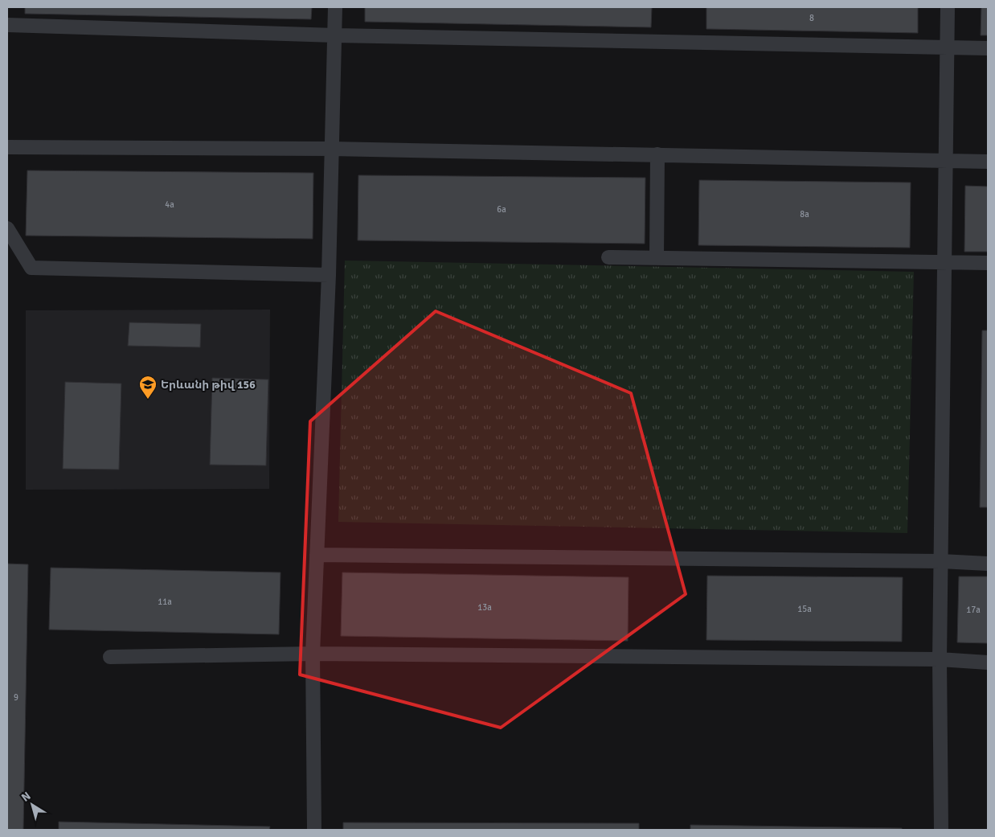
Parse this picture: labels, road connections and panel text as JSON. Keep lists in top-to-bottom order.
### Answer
{
  "places": {
    "school or university": ["Երևանի թիվ 156"]
  },
  "house_numbers": [
    "8",
    "4a",
    "6a",
    "8a",
    "11a",
    "13a",
    "15a",
    "17a",
    "9"
  ],
  "north": "top left"
}
